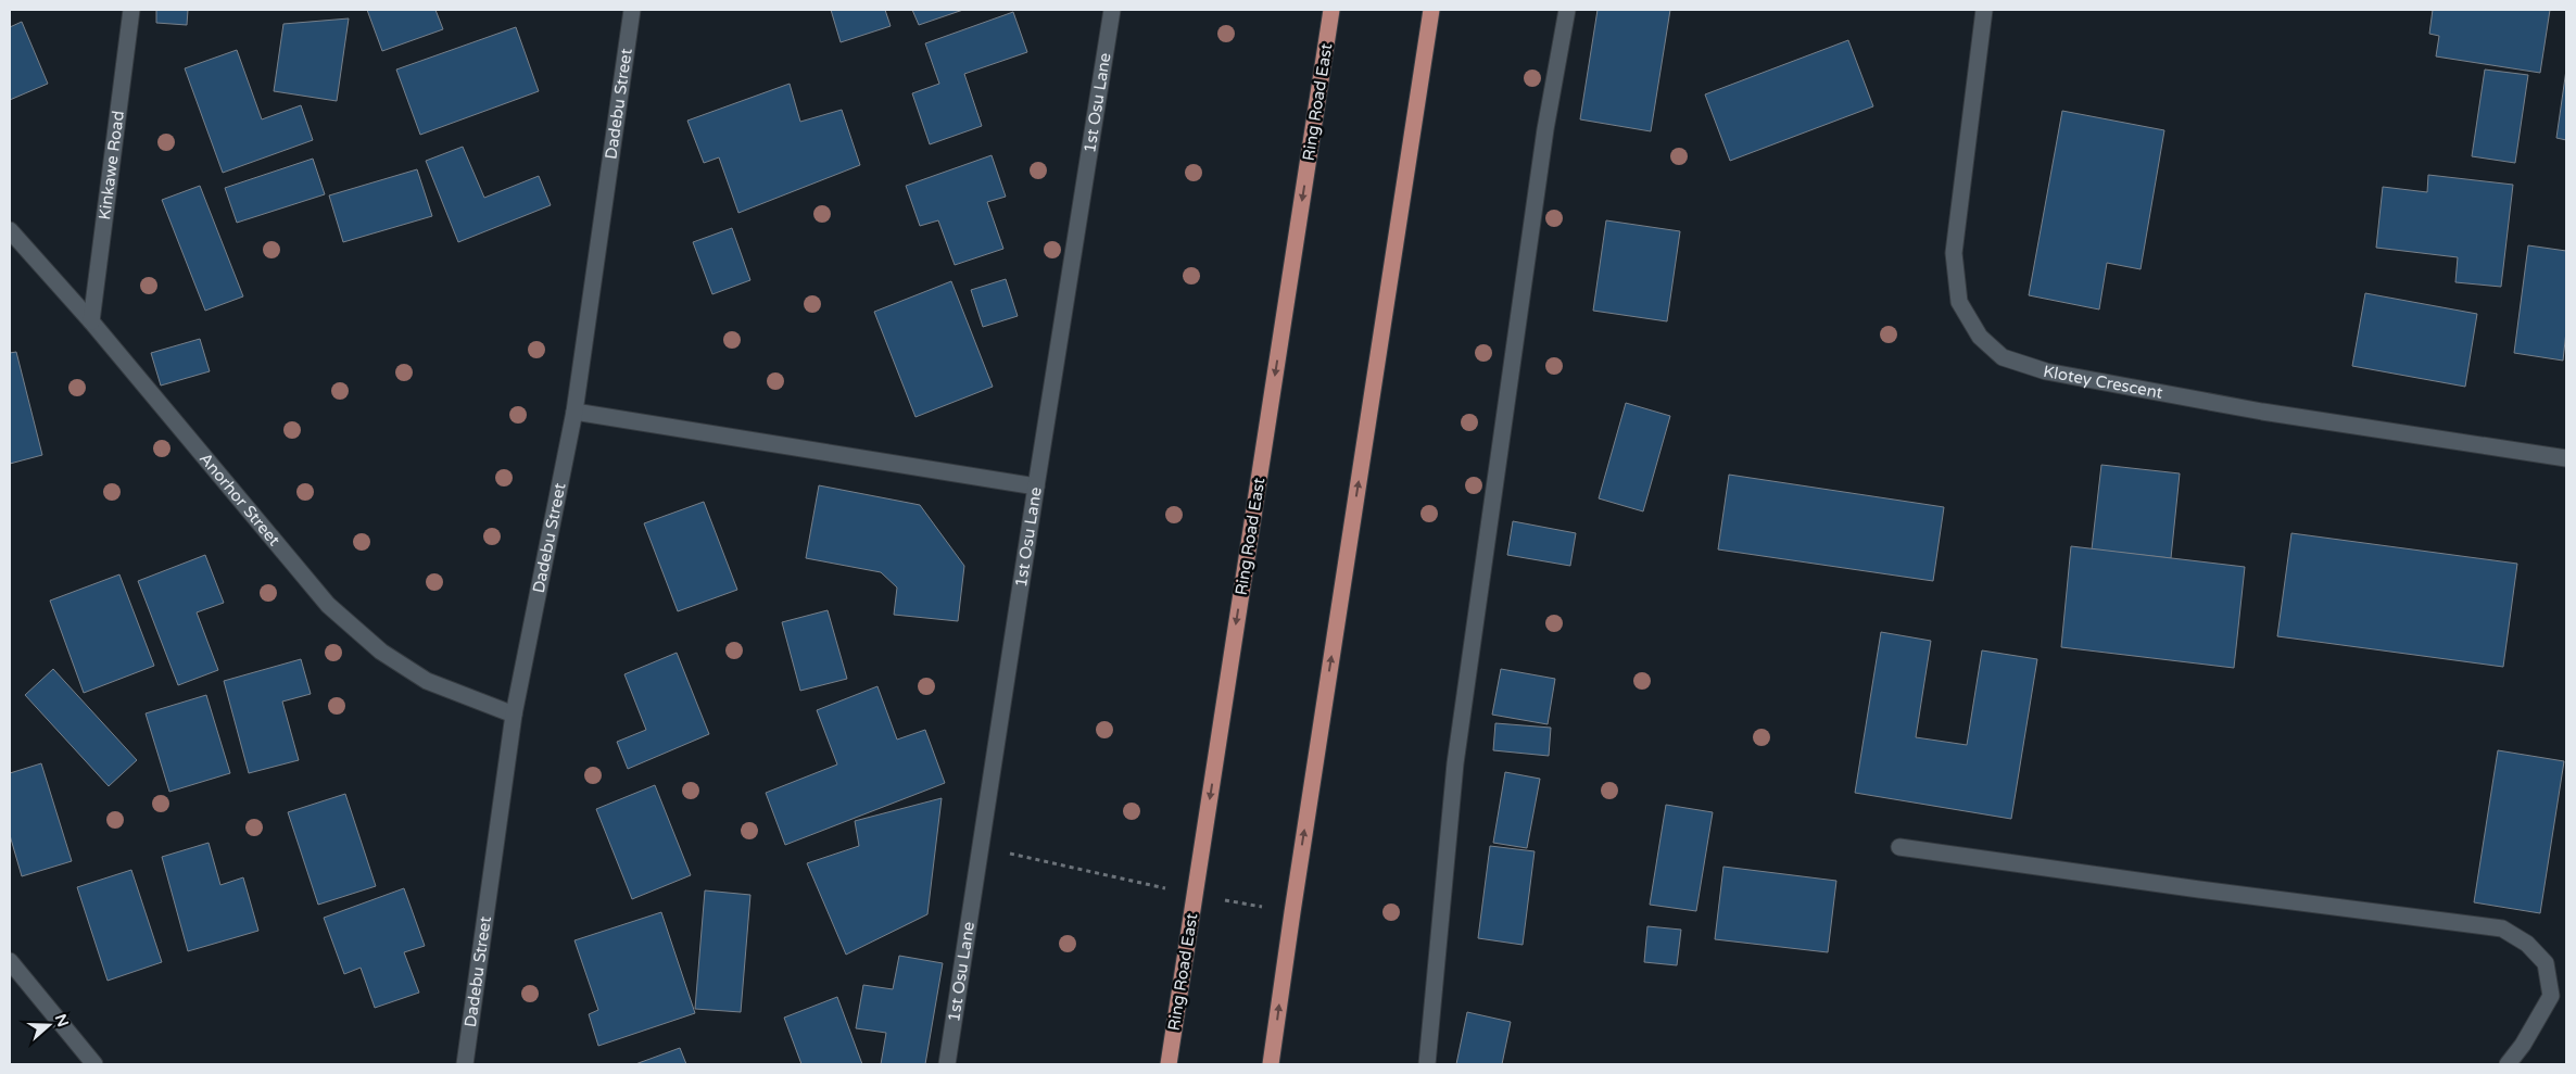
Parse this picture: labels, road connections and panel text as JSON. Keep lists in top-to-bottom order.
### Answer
{
  "streets": {
    "main road": ["Ring Road East"],
    "street": [
      "1st Osu Lane",
      "Dadebu Street",
      "Kinkawe Road",
      "Klotey Crescent",
      "Anorhor Street"
    ]
  },
  "crossings": [
    ["Dadebu Street", "Anorhor Street"],
    ["Kinkawe Road", "Anorhor Street"]
  ],
  "north": "right"
}
